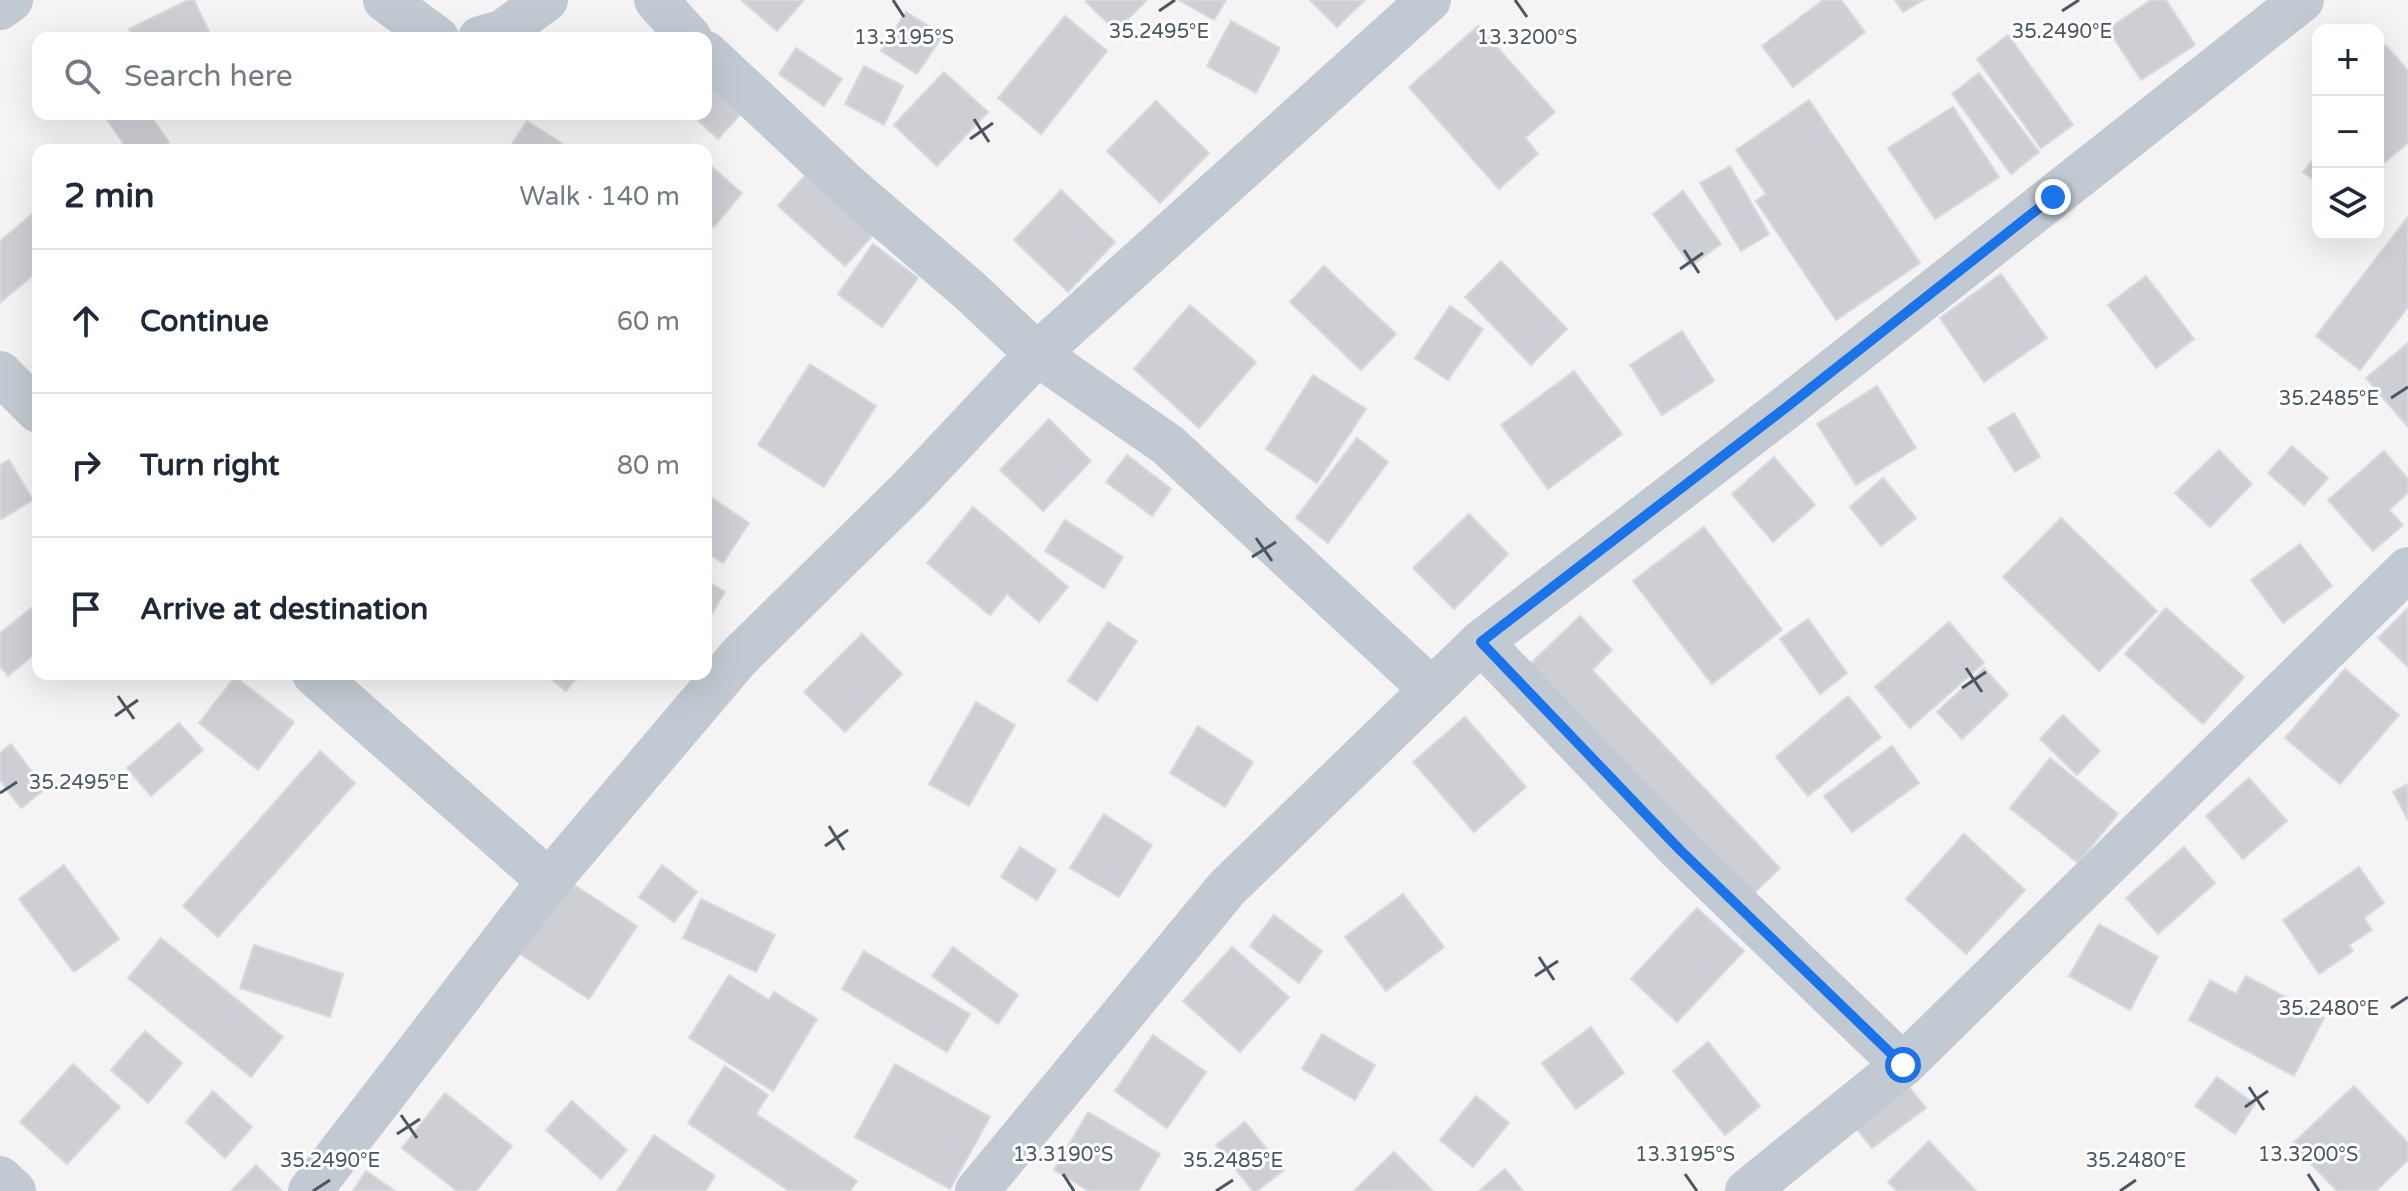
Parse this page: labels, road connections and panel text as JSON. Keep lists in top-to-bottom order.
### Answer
{
  "page": {
    "map_buttons": ["+", "−"],
    "search": "Search here",
    "heading": ["2 min", "Walk · 140 m"],
    "list": [
      ["Continue", "60 m"],
      ["Turn right", "80 m"],
      "Arrive at destination"
    ]
  },
  "coordinates": [
    "35.2495°E",
    "35.2490°E",
    "13.3195°S",
    "13.3200°S",
    "35.2485°E",
    "35.2480°E",
    "13.3190°S"
  ]
}
